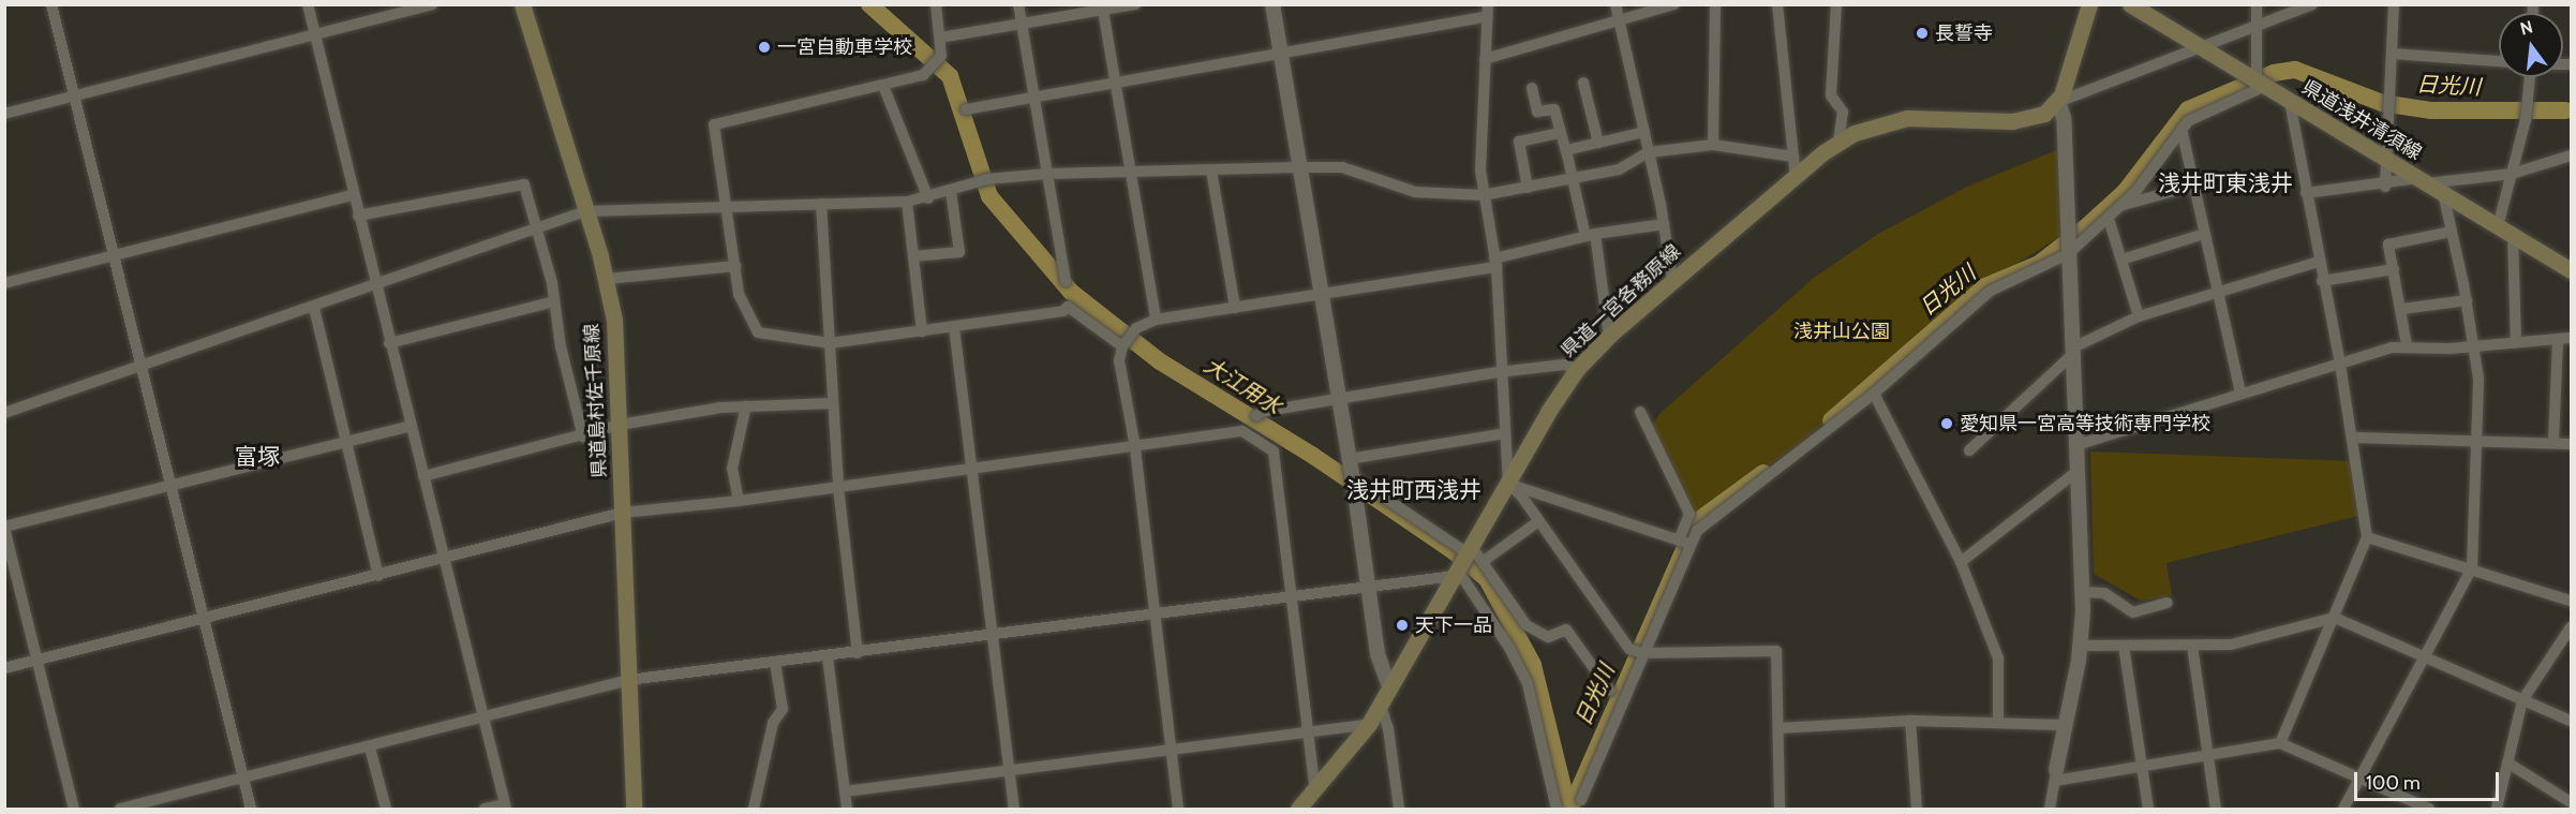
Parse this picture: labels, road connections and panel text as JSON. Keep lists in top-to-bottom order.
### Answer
{
  "streets": {
    "main road": ["県道浅井清須線", "県道一宮各務原線", "県道島村佐千原線"]
  },
  "districts": ["浅井町東浅井", "富塚", "浅井町西浅井"],
  "water": ["日光川", "大江用水"],
  "parks": ["浅井山公園"],
  "places": [
    "長誓寺",
    "一宮自動車学校",
    "愛知県一宮高等技術専門学校",
    "天下一品"
  ],
  "scale_bar": "100 m",
  "north": "top"
}
